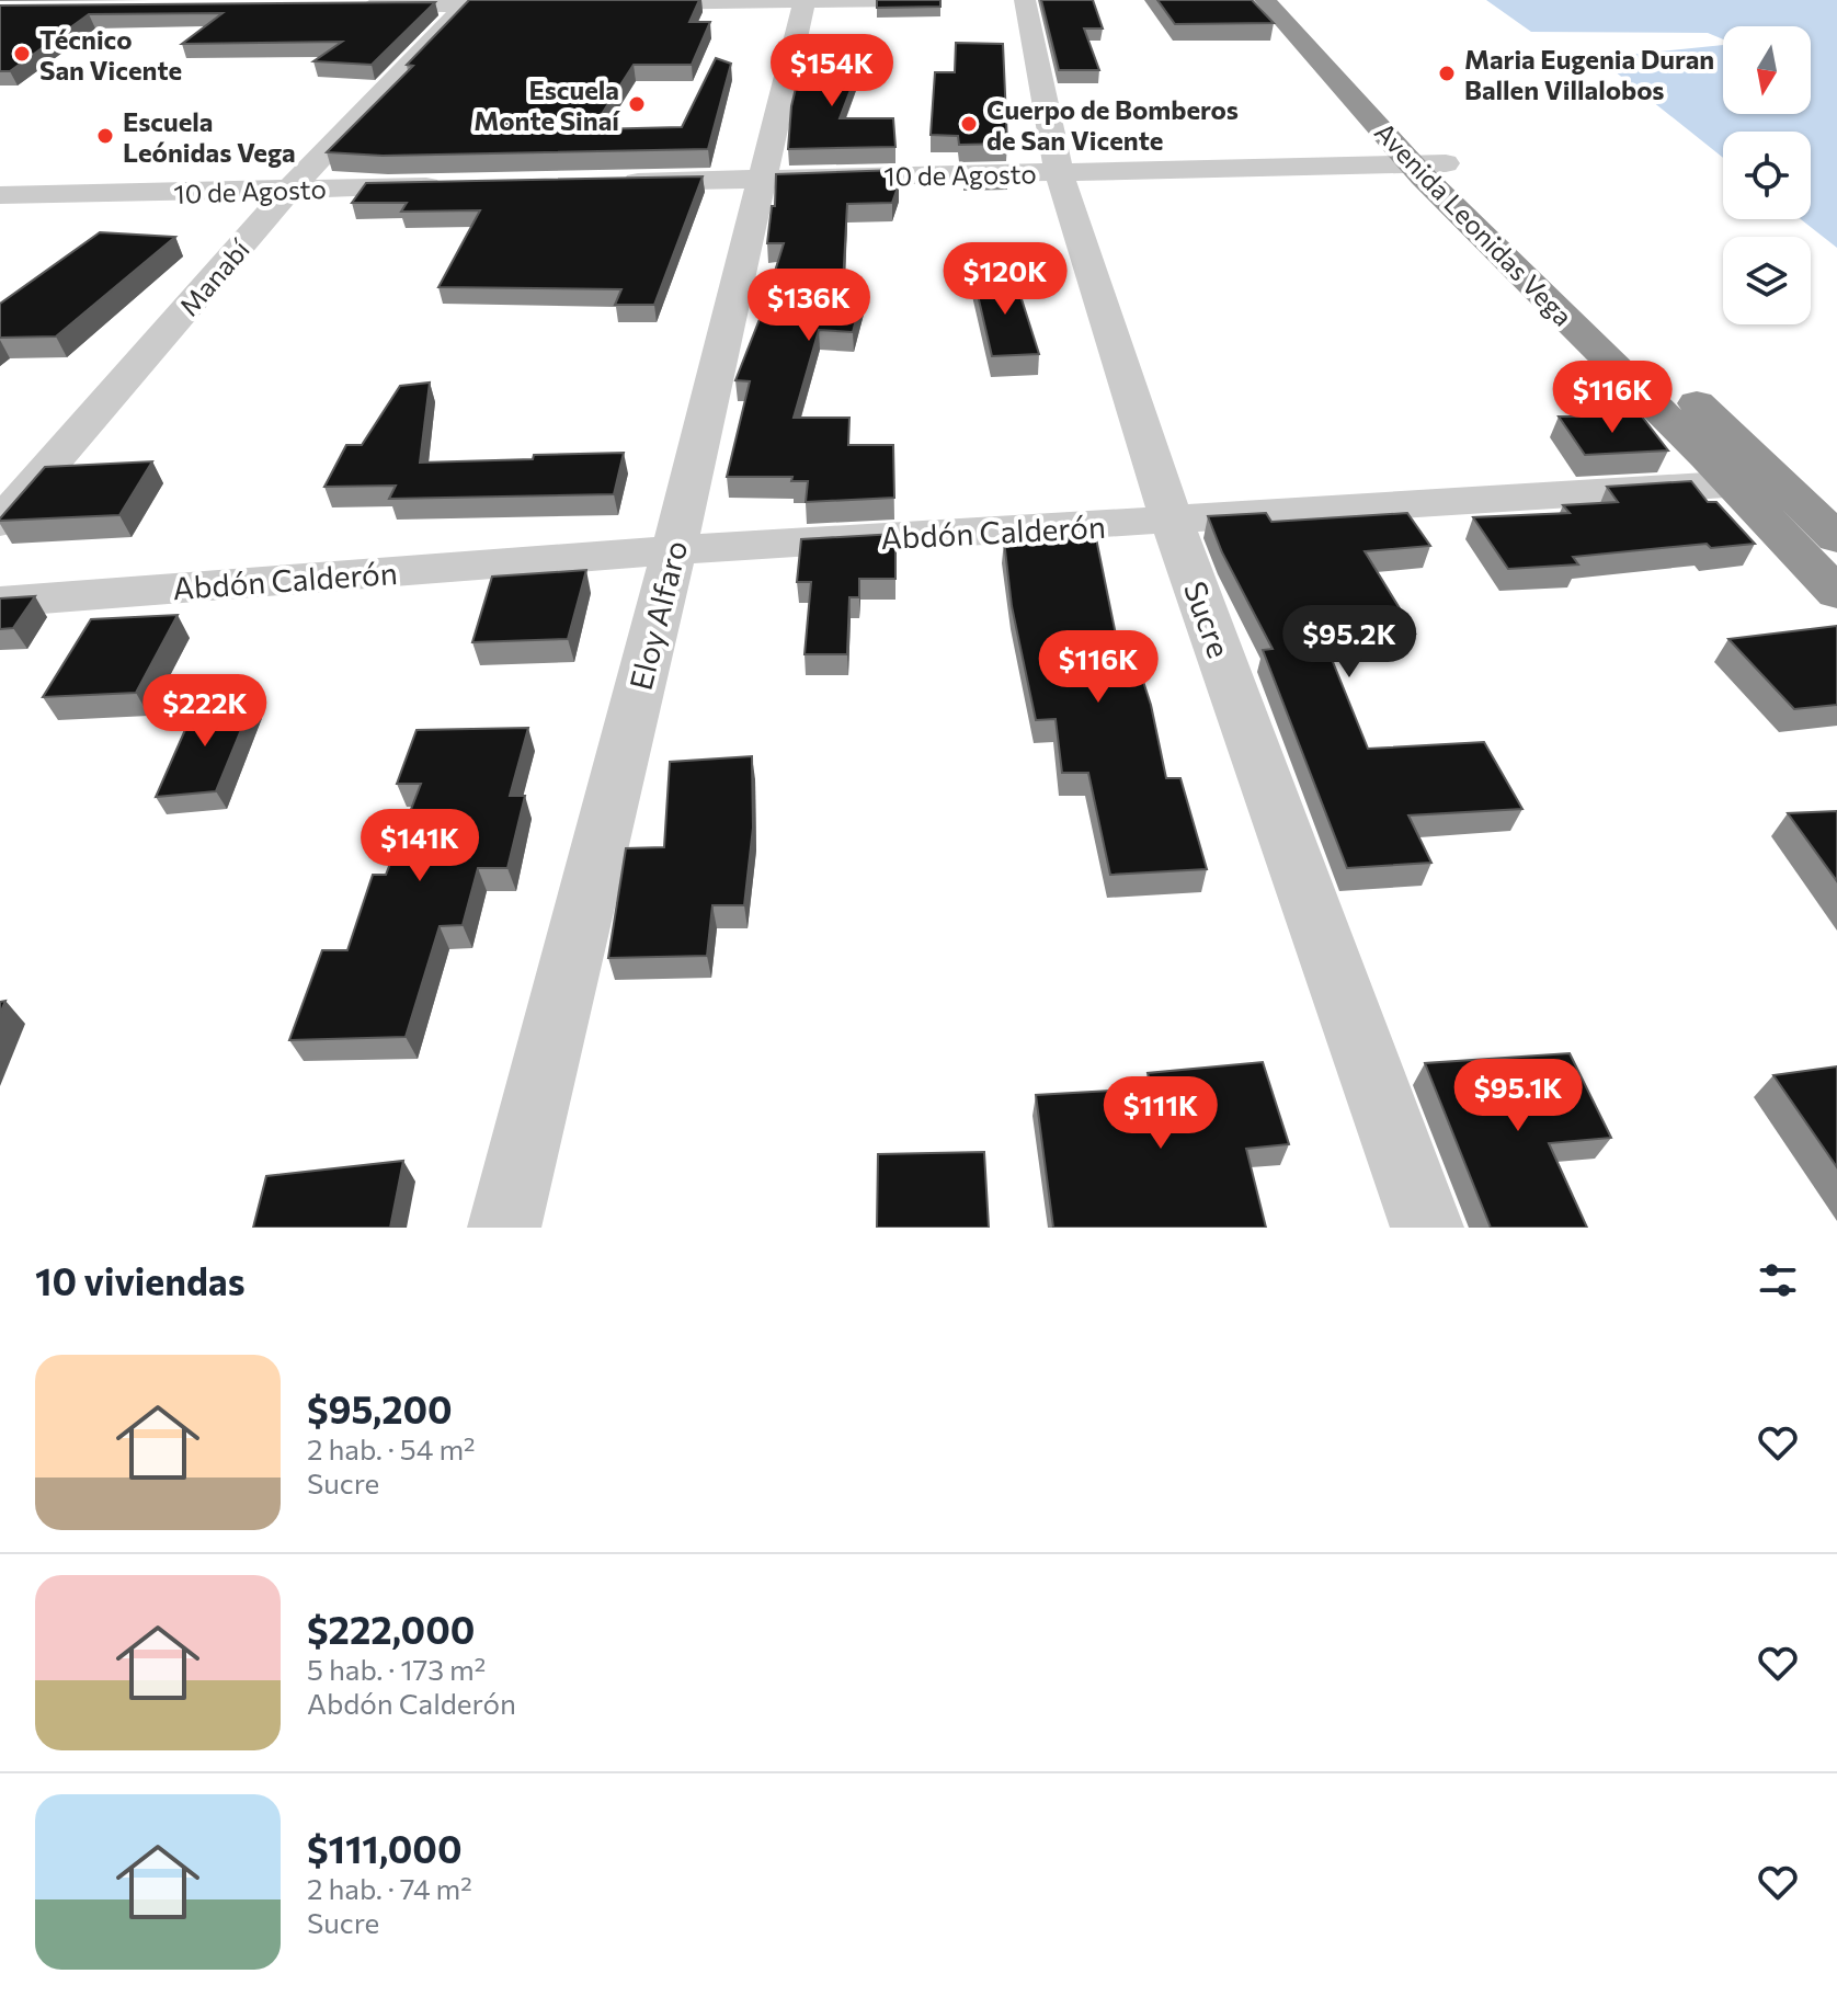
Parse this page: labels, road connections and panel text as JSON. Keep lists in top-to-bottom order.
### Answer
{
  "streets": {
    "highway": ["Avenida Leonidas Vega"],
    "street": [
      "10 de Agosto",
      "Manabí",
      "Abdón Calderón",
      "Eloy Alfaro",
      "Sucre"
    ]
  },
  "crossings": [
    ["10 de Agosto", "Avenida Leonidas Vega"],
    ["10 de Agosto", "Manabí"],
    ["10 de Agosto", "Eloy Alfaro"],
    ["10 de Agosto", "Sucre"],
    ["Avenida Leonidas Vega", "Abdón Calderón"],
    ["Abdón Calderón", "Eloy Alfaro"],
    ["Abdón Calderón", "Sucre"]
  ],
  "places": [
    "Técnico San Vicente",
    "Maria Eugenia Duran Ballen Villalobos",
    "Escuela Monte Sinaí",
    "Cuerpo de Bomberos de San Vicente",
    "Escuela Leónidas Vega"
  ],
  "north": "bottom",
  "page": {
    "price": [
      "$154K",
      "$120K",
      "$136K",
      "$116K",
      "$95.2K",
      "$116K",
      "$222K",
      "$141K",
      "$95.1K",
      "$111K"
    ],
    "heading": "10 viviendas",
    "list": [
      {
        "name": "$95,200",
        "note": "2 hab. · 54 m² · Sucre"
      },
      {
        "name": "$222,000",
        "note": "5 hab. · 173 m² · Abdón Calderón"
      },
      {
        "name": "$111,000",
        "note": "2 hab. · 74 m² · Sucre"
      }
    ]
  }
}
